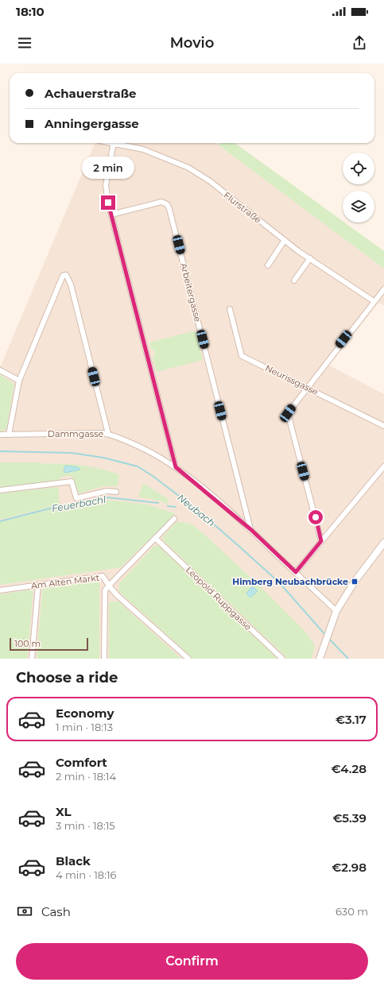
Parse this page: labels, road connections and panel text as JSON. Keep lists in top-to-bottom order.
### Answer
{
  "streets": {
    "street": [
      "Flurstraße",
      "Arbeitergasse",
      "Neurissgasse",
      "Dammgasse",
      "Am Alten Markt",
      "Leopold Ruppgasse"
    ]
  },
  "crossings": [
    ["Arbeitergasse", "Dammgasse"],
    ["Am Alten Markt", "Leopold Ruppgasse"]
  ],
  "water": ["Feuerbachl", "Neubach"],
  "places": {
    "transit": ["Himberg Neubachbrücke"]
  },
  "scale_bar": "100 m",
  "page": {
    "status": "18:10",
    "header": "Movio",
    "banner": ["Achauerstraße", "Anningergasse"],
    "bubble": "2 min",
    "scale": "100 m",
    "heading": "Choose a ride",
    "list": [
      {
        "name": "Economy",
        "note": "1 min · 18:13",
        "value": "€3.17"
      },
      {
        "name": "Comfort",
        "note": "2 min · 18:14",
        "value": "€4.28"
      },
      {
        "name": "XL",
        "note": "3 min · 18:15",
        "value": "€5.39"
      },
      {
        "name": "Black",
        "note": "4 min · 18:16",
        "value": "€2.98"
      }
    ],
    "pay": ["Cash", "630 m"],
    "buttons": "Confirm"
  }
}
